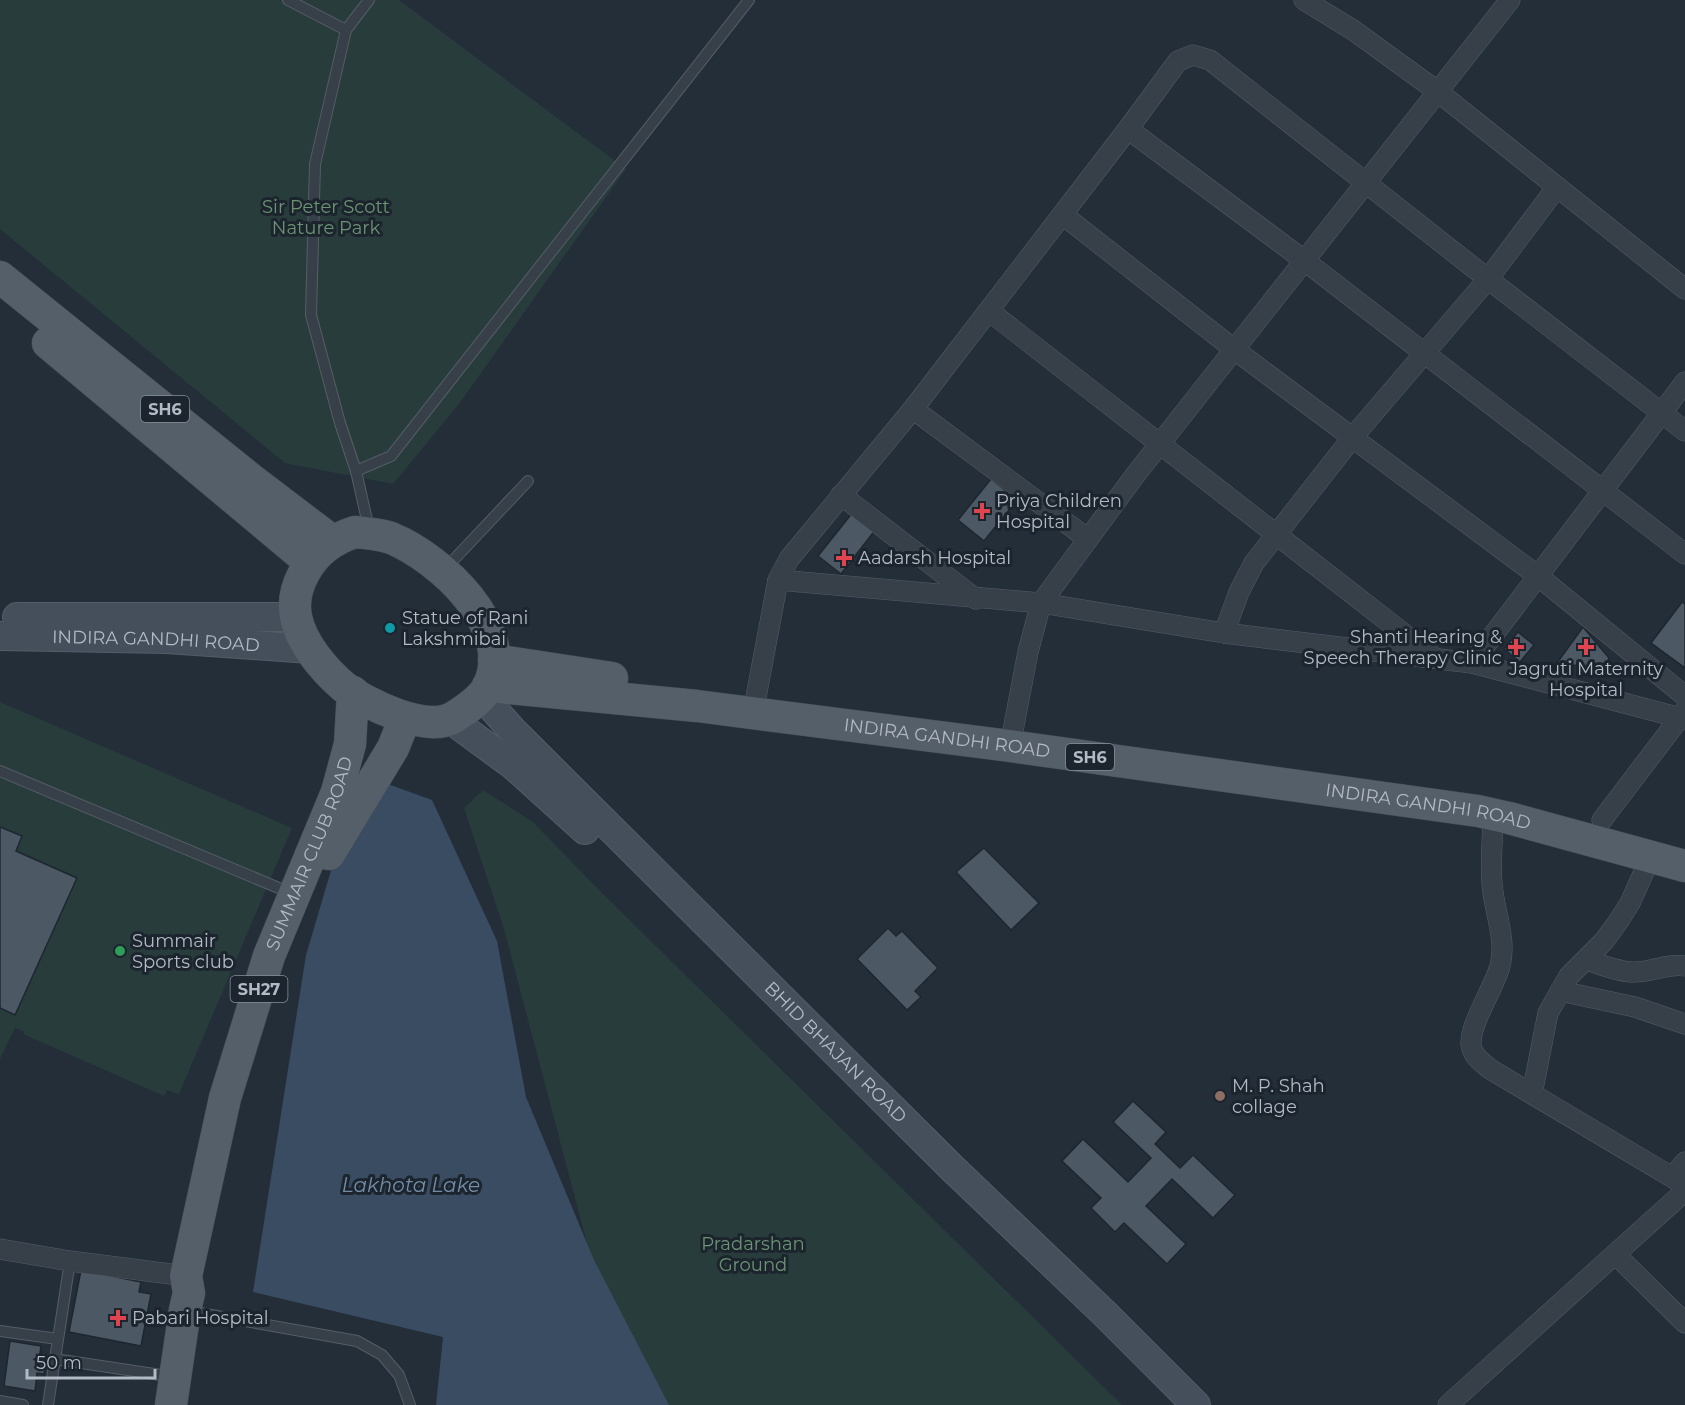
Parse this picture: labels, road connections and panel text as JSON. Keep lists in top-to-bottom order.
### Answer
{
  "streets": {
    "main road": [
      "SH6",
      "INDIRA GANDHI ROAD",
      "SUMMAIR CLUB ROAD",
      "SH27",
      "BHID BHAJAN ROAD"
    ]
  },
  "crossings": [
    ["SH6", "INDIRA GANDHI ROAD"],
    ["SH6", "SUMMAIR CLUB ROAD"],
    ["SH6", "BHID BHAJAN ROAD"],
    ["INDIRA GANDHI ROAD", "SUMMAIR CLUB ROAD"],
    ["INDIRA GANDHI ROAD", "BHID BHAJAN ROAD"],
    ["SUMMAIR CLUB ROAD", "BHID BHAJAN ROAD"]
  ],
  "water": ["Lakhota Lake"],
  "parks": ["Sir Peter Scott Nature Park", "Pradarshan Ground"],
  "places": {
    "health": [
      "Priya Children Hospital",
      "Aadarsh Hospital",
      "Shanti Hearing & Speech Therapy Clinic",
      "Jagruti Maternity Hospital",
      "Pabari Hospital"
    ],
    "other": ["Statue of Rani Lakshmibai", "Summair Sports club", "M. P. Shah collage"]
  },
  "scale_bar": "50 m"
}
